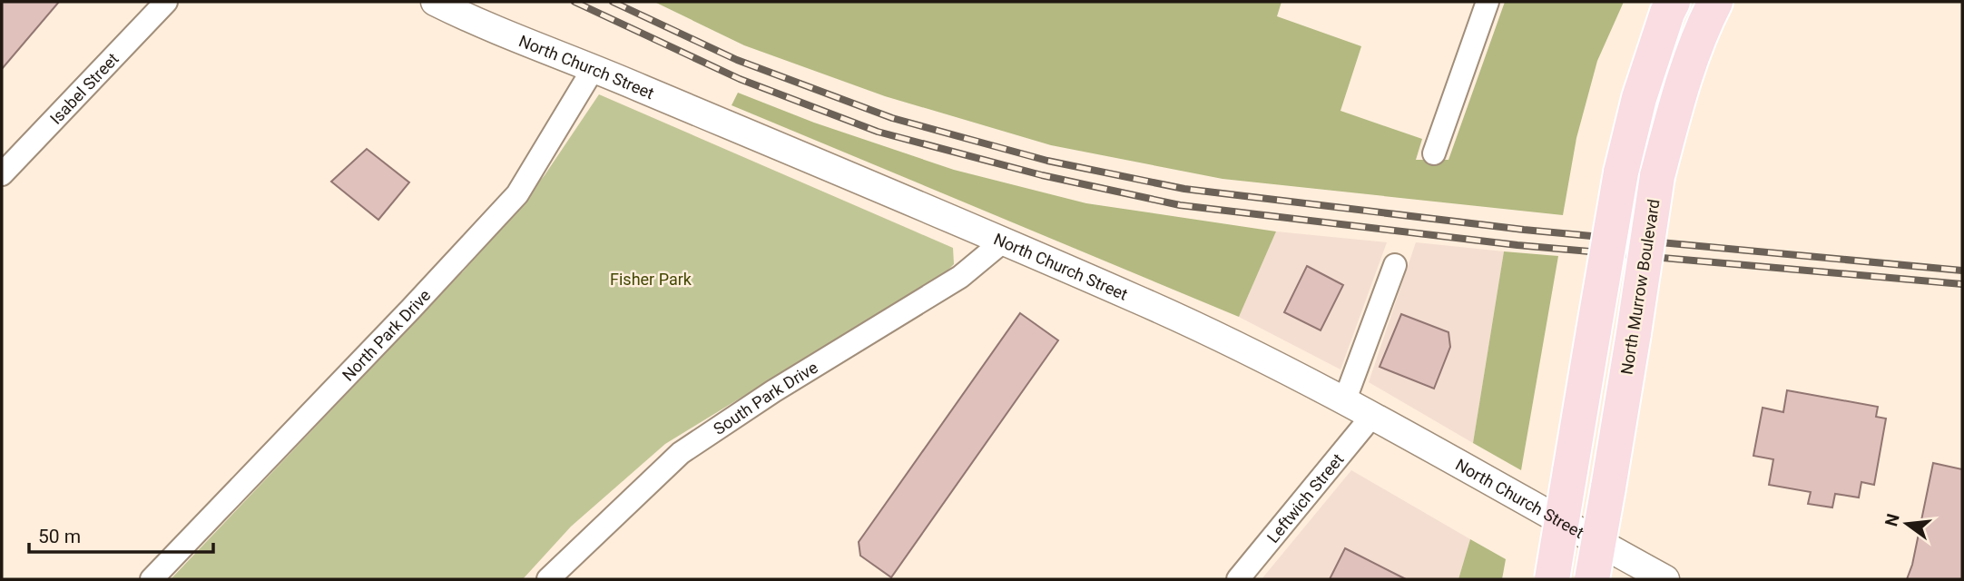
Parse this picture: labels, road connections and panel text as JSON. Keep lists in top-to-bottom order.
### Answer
{
  "streets": {
    "main road": ["North Murrow Boulevard"],
    "street": [
      "North Church Street",
      "Isabel Street",
      "North Park Drive",
      "South Park Drive",
      "Leftwich Street"
    ]
  },
  "crossings": [
    ["North Church Street", "North Park Drive"],
    ["North Church Street", "South Park Drive"],
    ["North Church Street", "Leftwich Street"]
  ],
  "parks": ["Fisher Park"],
  "scale_bar": "50 m",
  "north": "left"
}
